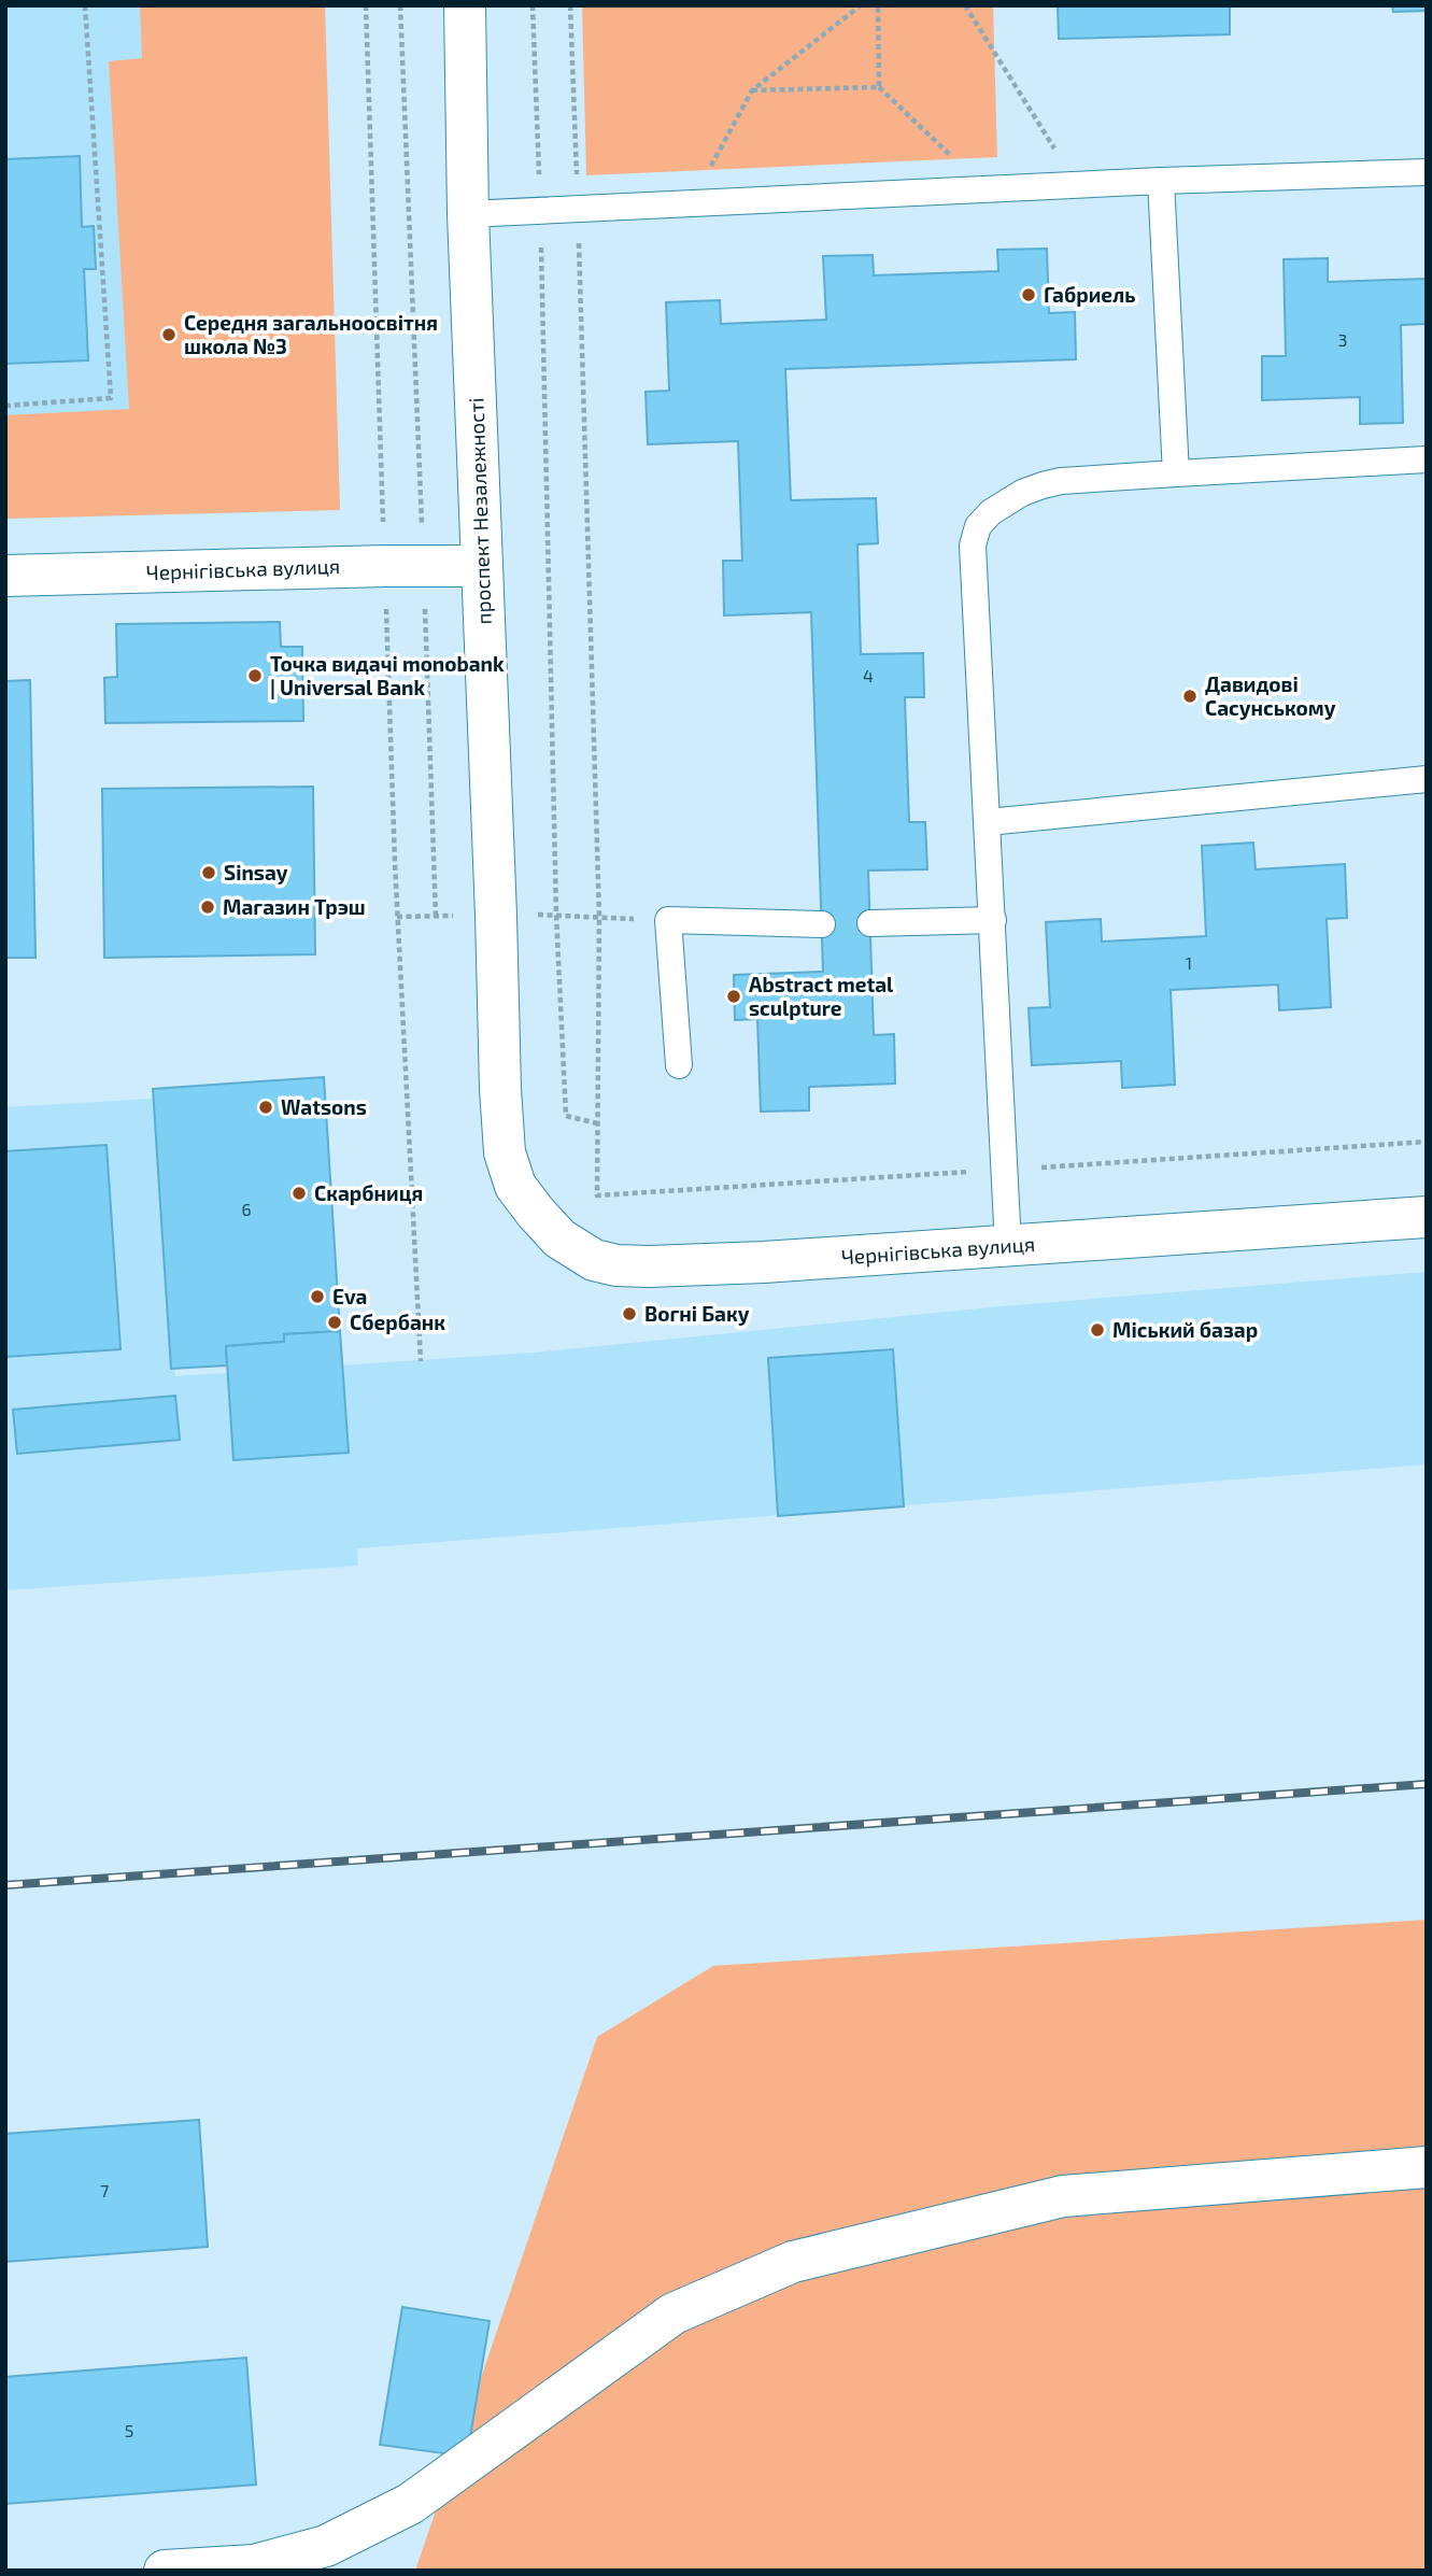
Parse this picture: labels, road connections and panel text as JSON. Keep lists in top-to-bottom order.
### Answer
{
  "streets": {
    "street": ["проспект Незалежності", "Чернігівська вулиця"]
  },
  "crossings": [
    ["проспект Незалежності", "Чернігівська вулиця"]
  ],
  "places": [
    "Габриель",
    "Середня загальноосвітня школа №3",
    "Точка видачі monobank | Universal Bank",
    "Давидові Сасунському",
    "Sinsay",
    "Магазин Трэш",
    "Abstract metal sculpture",
    "Watsons",
    "Скарбниця",
    "Eva",
    "Вогні Баку",
    "Сбербанк",
    "Міський базар"
  ],
  "house_numbers": [
    "3",
    "4",
    "1",
    "6",
    "7",
    "5"
  ]
}
